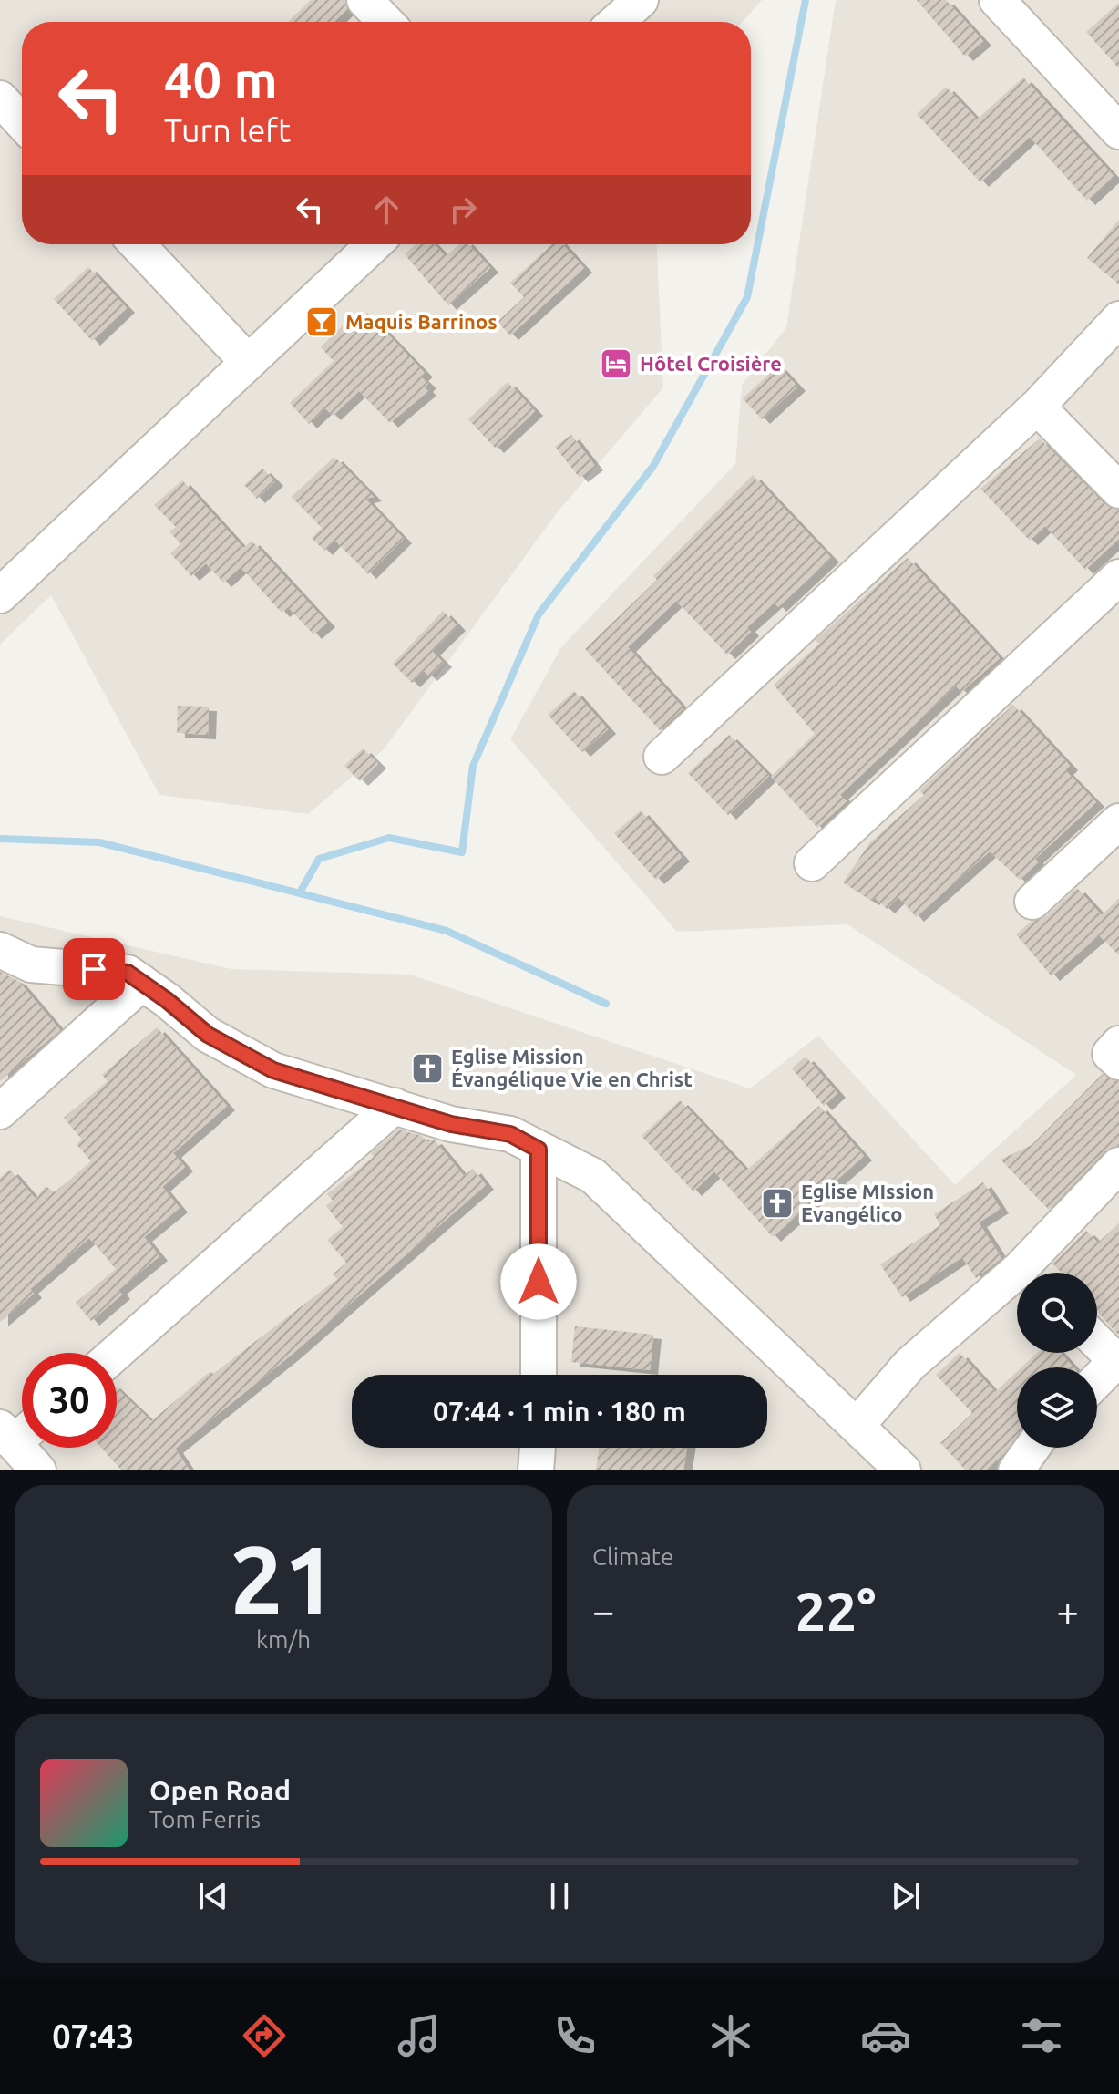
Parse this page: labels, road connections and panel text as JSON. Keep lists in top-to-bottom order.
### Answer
{
  "places": {
    "bar": ["Maquis Barrinos"],
    "hotel": ["Hôtel Croisière"],
    "church": ["Eglise Mission Évangélique Vie en Christ", "Eglise MIssion Evangélico"]
  },
  "page": {
    "turn": ["40 m", "Turn left"],
    "limit": "30",
    "trip": "07:44 · 1 min · 180 m",
    "tile": [
      ["21", "km/h"],
      "Climate"
    ],
    "heat": ["−", "22°", "+"],
    "song": ["Open Road", "Tom Ferris"],
    "tabs": "07:43"
  }
}
